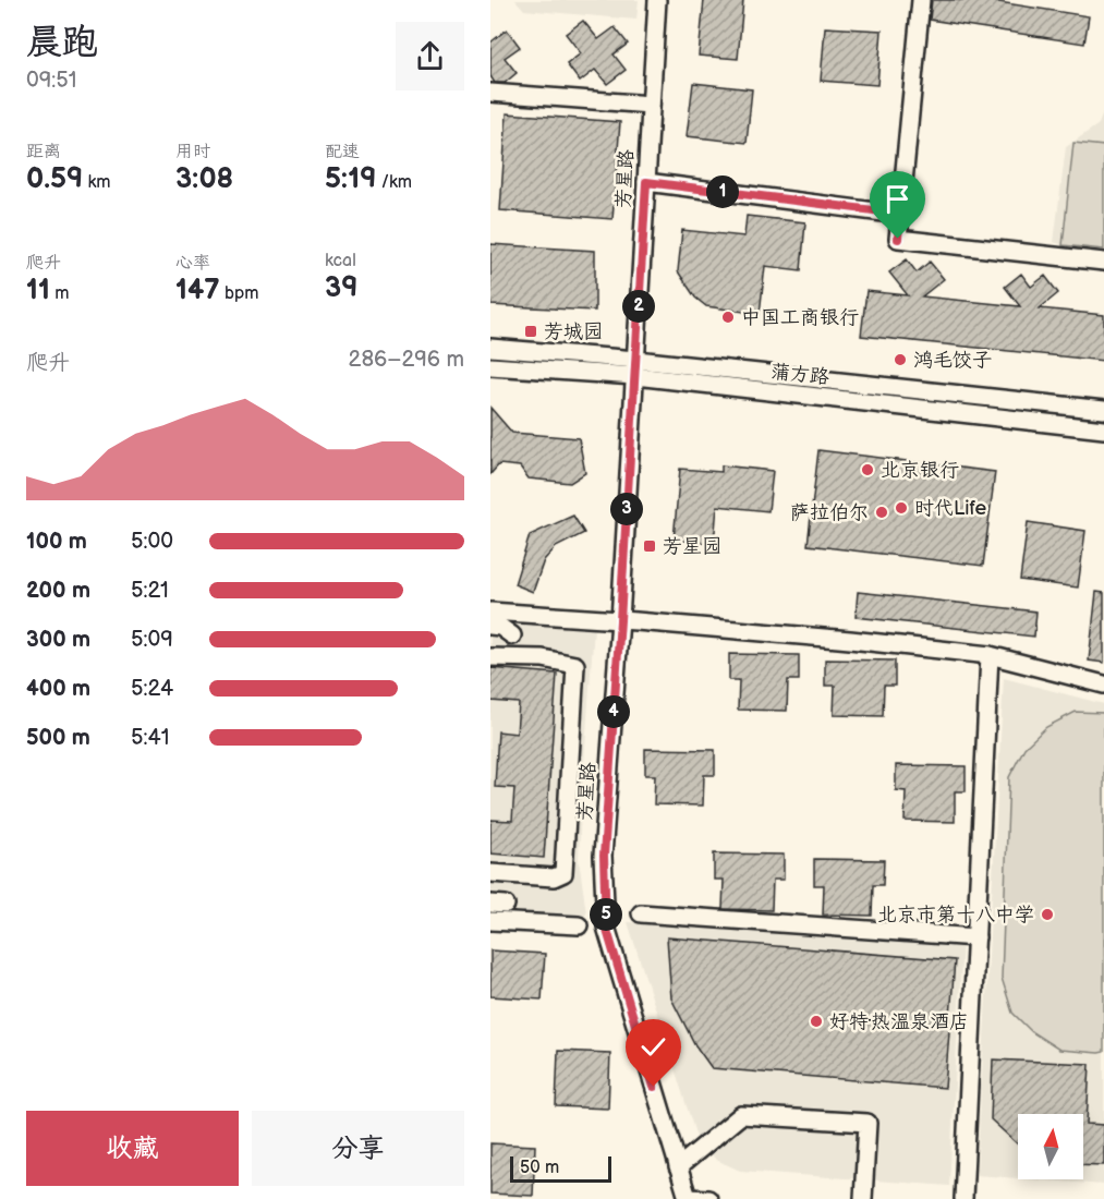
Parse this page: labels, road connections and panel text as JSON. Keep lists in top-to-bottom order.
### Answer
{
  "streets": {
    "street": ["芳星路", "蒲方路"]
  },
  "crossings": [
    ["芳星路", "蒲方路"]
  ],
  "places": {
    "other": [
      "中国工商银行",
      "鸿毛饺子",
      "北京银行",
      "时代Life",
      "萨拉伯尔",
      "北京市第十八中学",
      "好特·热温泉酒店"
    ],
    "transit": ["芳城园", "芳星园"]
  },
  "scale_bar": "50 m",
  "north": "top",
  "page": {
    "heading": ["晨跑", "09:51"],
    "stats": [
      ["距离", "0.59 km"],
      ["用时", "3:08"],
      ["配速", "5:19 /km"],
      ["爬升", "11 m"],
      ["心率", "147 bpm"],
      ["kcal", "39"]
    ],
    "pins": [
      "1",
      "2",
      "3",
      "4",
      "5"
    ],
    "chart": ["爬升", "286–296 m"],
    "list": [
      {
        "name": "100 m",
        "note": "5:00"
      },
      {
        "name": "200 m",
        "note": "5:21"
      },
      {
        "name": "300 m",
        "note": "5:09"
      },
      {
        "name": "400 m",
        "note": "5:24"
      },
      {
        "name": "500 m",
        "note": "5:41"
      }
    ],
    "buttons": ["收藏", "分享"],
    "scale": "50 m"
  }
}
